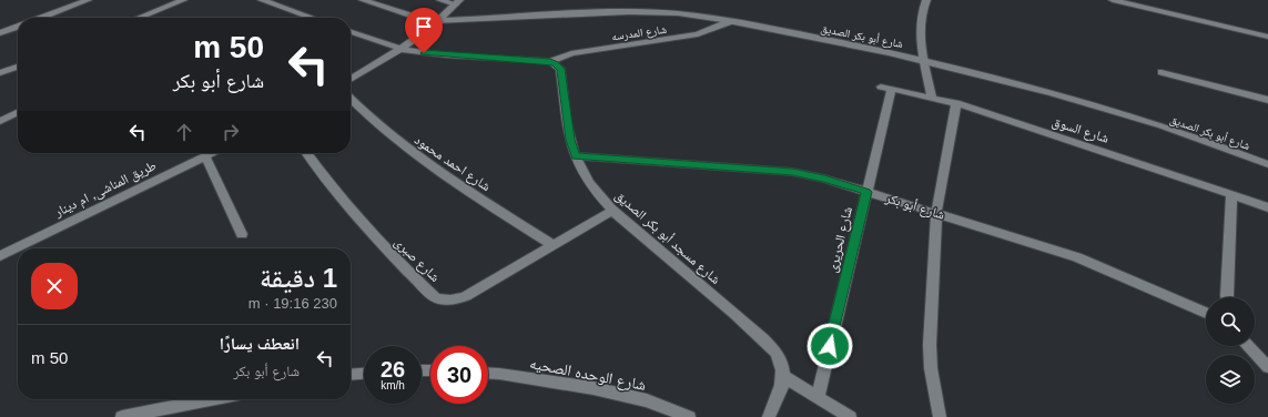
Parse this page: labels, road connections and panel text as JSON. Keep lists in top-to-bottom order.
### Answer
{
  "streets": {
    "street": [
      "شارع المدرسه",
      "شارع أبو بكر الصديق",
      "شارع السوق",
      "شارع احمد محمود",
      "طريق المناشى, ام دينار",
      "شارع أبو بكر",
      "شارع مسجد أبو بكر الصديق",
      "شارع الحريرى",
      "شارع صبرى",
      "شارع الوحده الصحيه"
    ]
  },
  "crossings": [
    ["شارع المدرسه", "شارع أبو بكر الصديق"],
    ["شارع المدرسه", "شارع مسجد أبو بكر الصديق"],
    ["شارع السوق", "شارع الحريرى"],
    ["شارع احمد محمود", "شارع صبرى"],
    ["شارع أبو بكر", "شارع مسجد أبو بكر الصديق"],
    ["شارع أبو بكر", "شارع الحريرى"],
    ["شارع مسجد أبو بكر الصديق", "شارع صبرى"]
  ],
  "page": {
    "turn": ["50 m", "شارع أبو بكر"],
    "heading": ["1 دقيقة", "230 m · 19:16"],
    "list": [
      {
        "name": "انعطف يسارًا",
        "note": "شارع أبو بكر",
        "value": "50 m"
      }
    ],
    "speed": "26 km/h",
    "limit": "30"
  }
}
